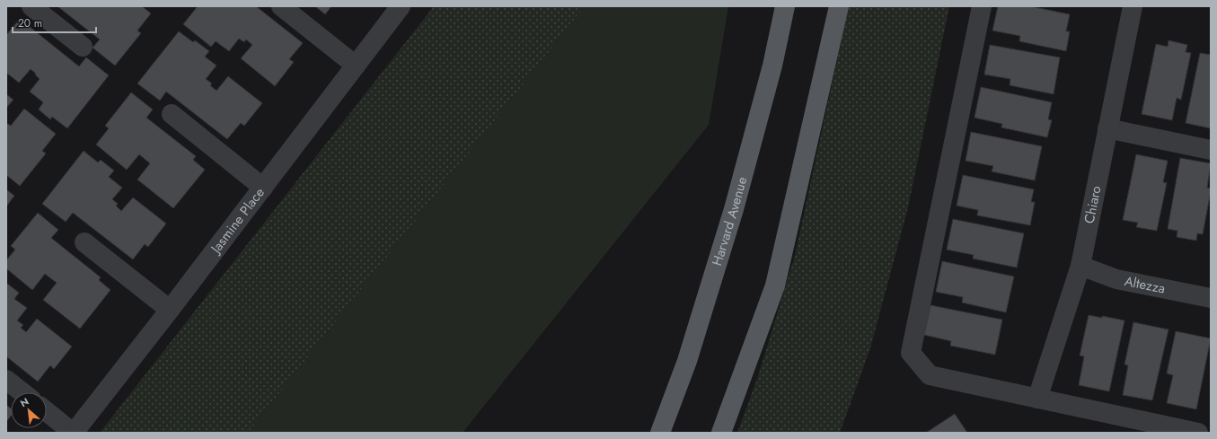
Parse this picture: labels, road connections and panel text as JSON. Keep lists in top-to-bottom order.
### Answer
{
  "streets": {
    "main road": ["Harvard Avenue"],
    "street": ["Chiaro", "Jasmine Place", "Altezza"]
  },
  "crossings": [
    ["Chiaro", "Altezza"]
  ],
  "scale_bar": "20 m",
  "north": "top left"
}
